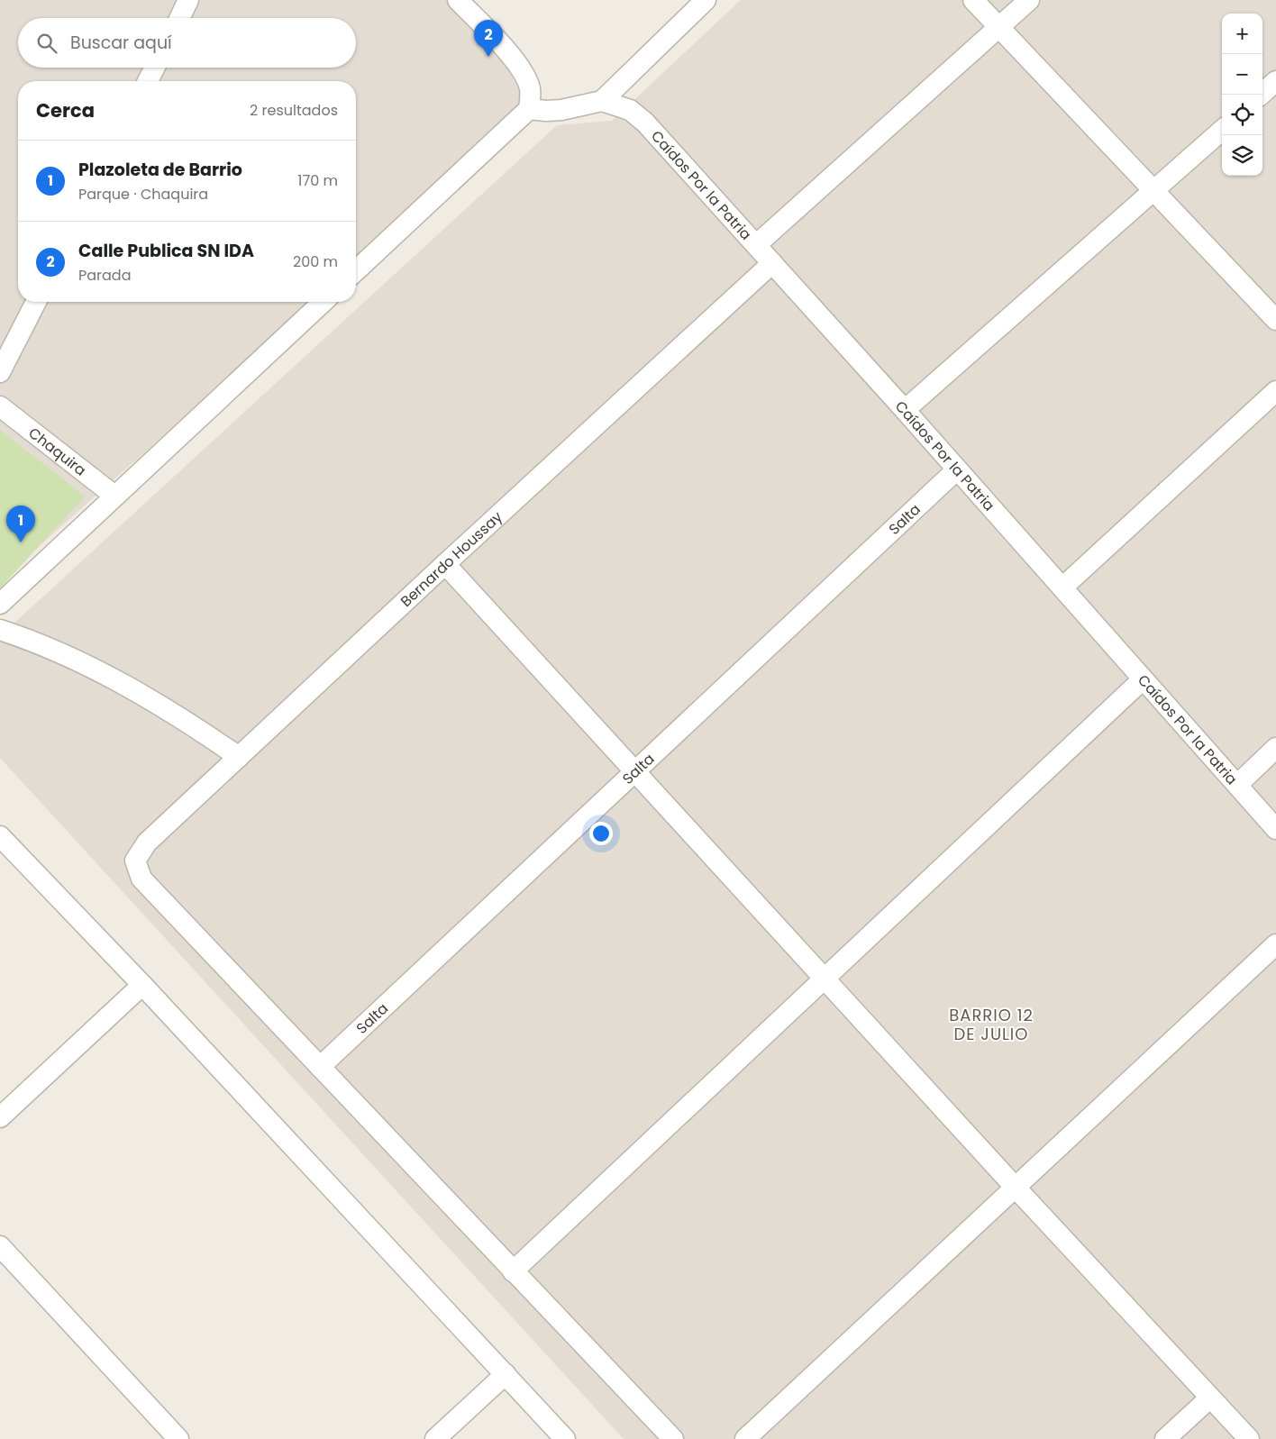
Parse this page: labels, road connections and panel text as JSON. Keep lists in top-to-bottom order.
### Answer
{
  "streets": {
    "street": [
      "Caídos Por la Patria",
      "Chaquira",
      "Salta",
      "Bernardo Houssay"
    ]
  },
  "crossings": [
    ["Caídos Por la Patria", "Salta"],
    ["Caídos Por la Patria", "Bernardo Houssay"],
    ["Salta", "Bernardo Houssay"]
  ],
  "districts": ["BARRIO 12 DE JULIO"],
  "page": {
    "map_buttons": ["+", "−"],
    "search": "Buscar aquí",
    "pins": ["2", "1"],
    "heading": ["Cerca", "2 resultados"],
    "list": [
      {
        "mark": "1",
        "name": "Plazoleta de Barrio",
        "note": "Parque · Chaquira",
        "value": "170 m"
      },
      {
        "mark": "2",
        "name": "Calle Publica SN IDA",
        "note": "Parada",
        "value": "200 m"
      }
    ]
  }
}
